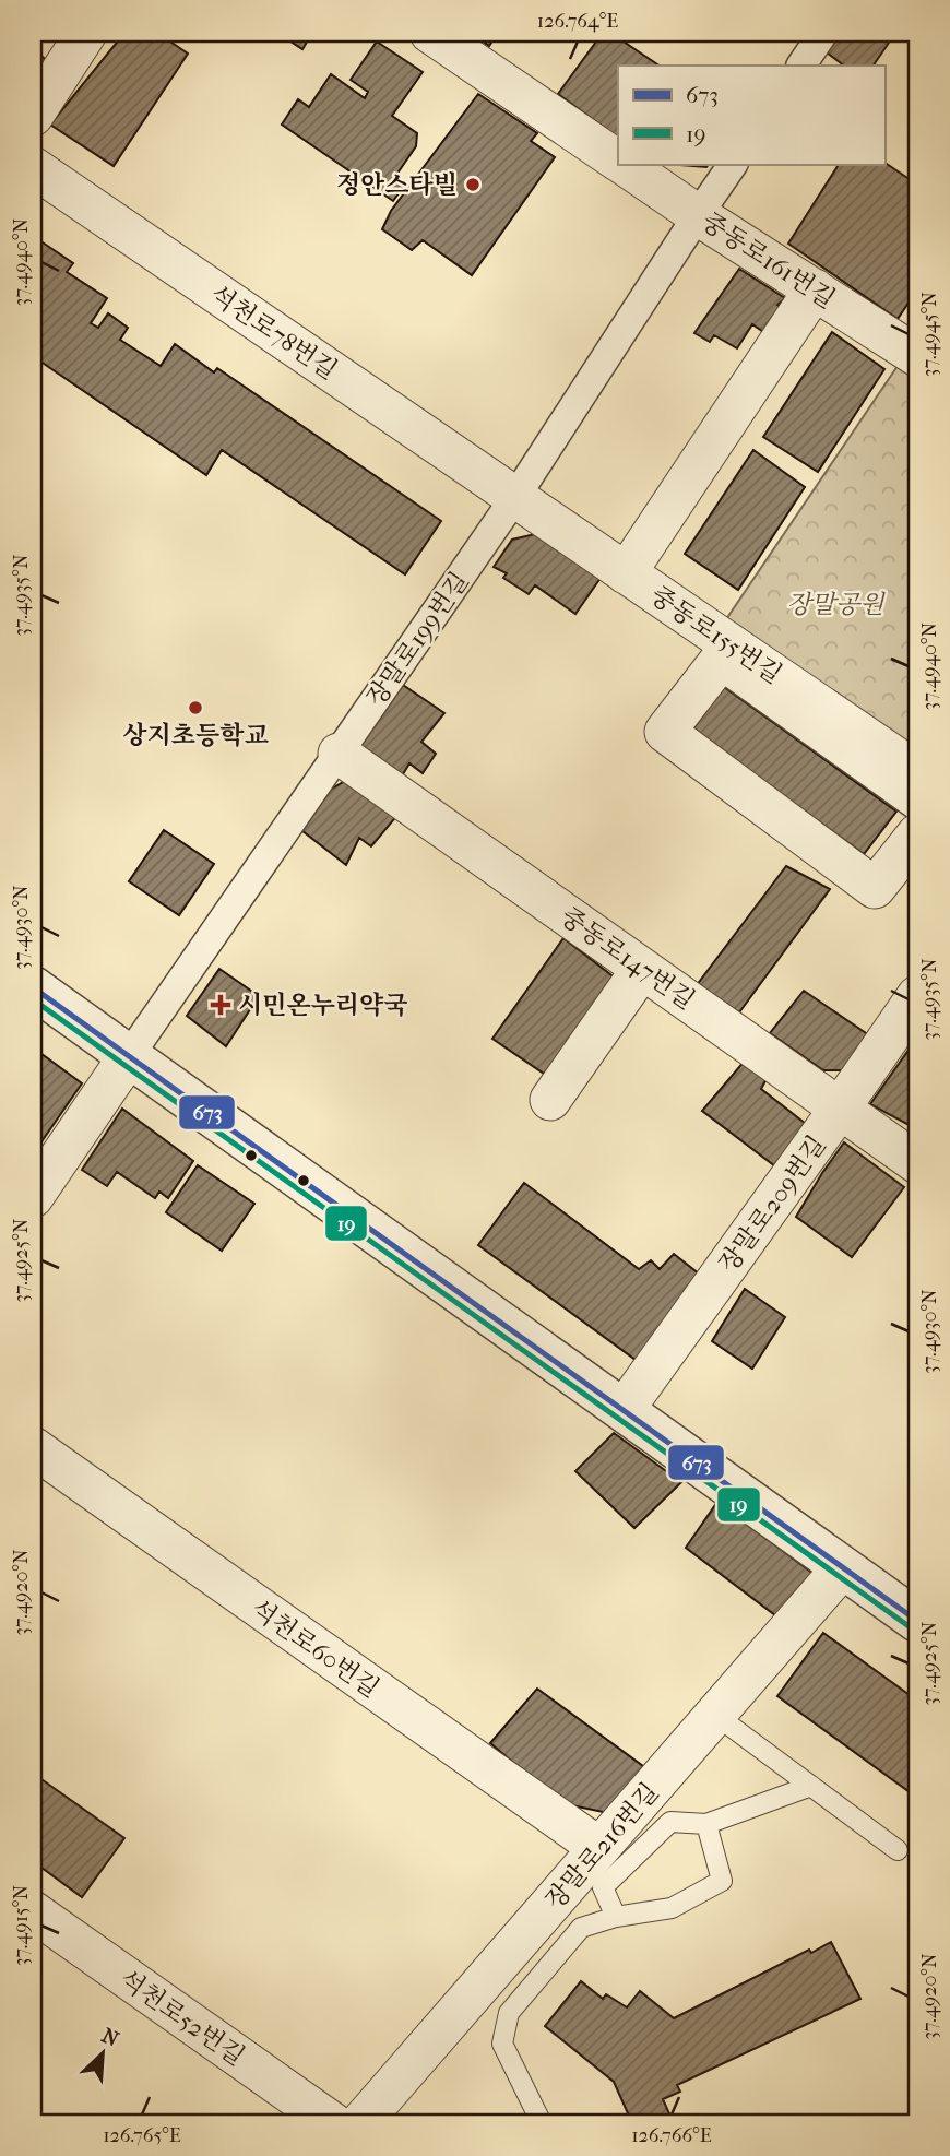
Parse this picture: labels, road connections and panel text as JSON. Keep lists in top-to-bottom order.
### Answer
{
  "streets": {
    "street": [
      "중동로161번길",
      "석천로78번길",
      "중동로155번길",
      "장말로199번길",
      "중동로147번길",
      "장말로209번길",
      "석천로60번길",
      "장말로216번길",
      "석천로52번길"
    ]
  },
  "crossings": [
    ["중동로161번길", "장말로199번길"],
    ["석천로78번길", "중동로155번길"],
    ["석천로78번길", "장말로199번길"],
    ["중동로155번길", "장말로199번길"],
    ["장말로199번길", "중동로147번길"],
    ["중동로147번길", "장말로209번길"],
    ["석천로60번길", "장말로216번길"]
  ],
  "parks": ["장말공원"],
  "places": {
    "other": ["정안스타빌", "상지초등학교"],
    "health": ["시민온누리약국"]
  },
  "lines": ["transit line 673", "transit line 19"],
  "legend": ["673", "19"],
  "north": "top right",
  "coordinates": [
    "126.764°E",
    "37.4940°N",
    "37.4945°N",
    "37.4935°N",
    "37.4930°N",
    "37.4925°N",
    "37.4920°N",
    "37.4915°N",
    "126.765°E",
    "126.766°E"
  ]
}
